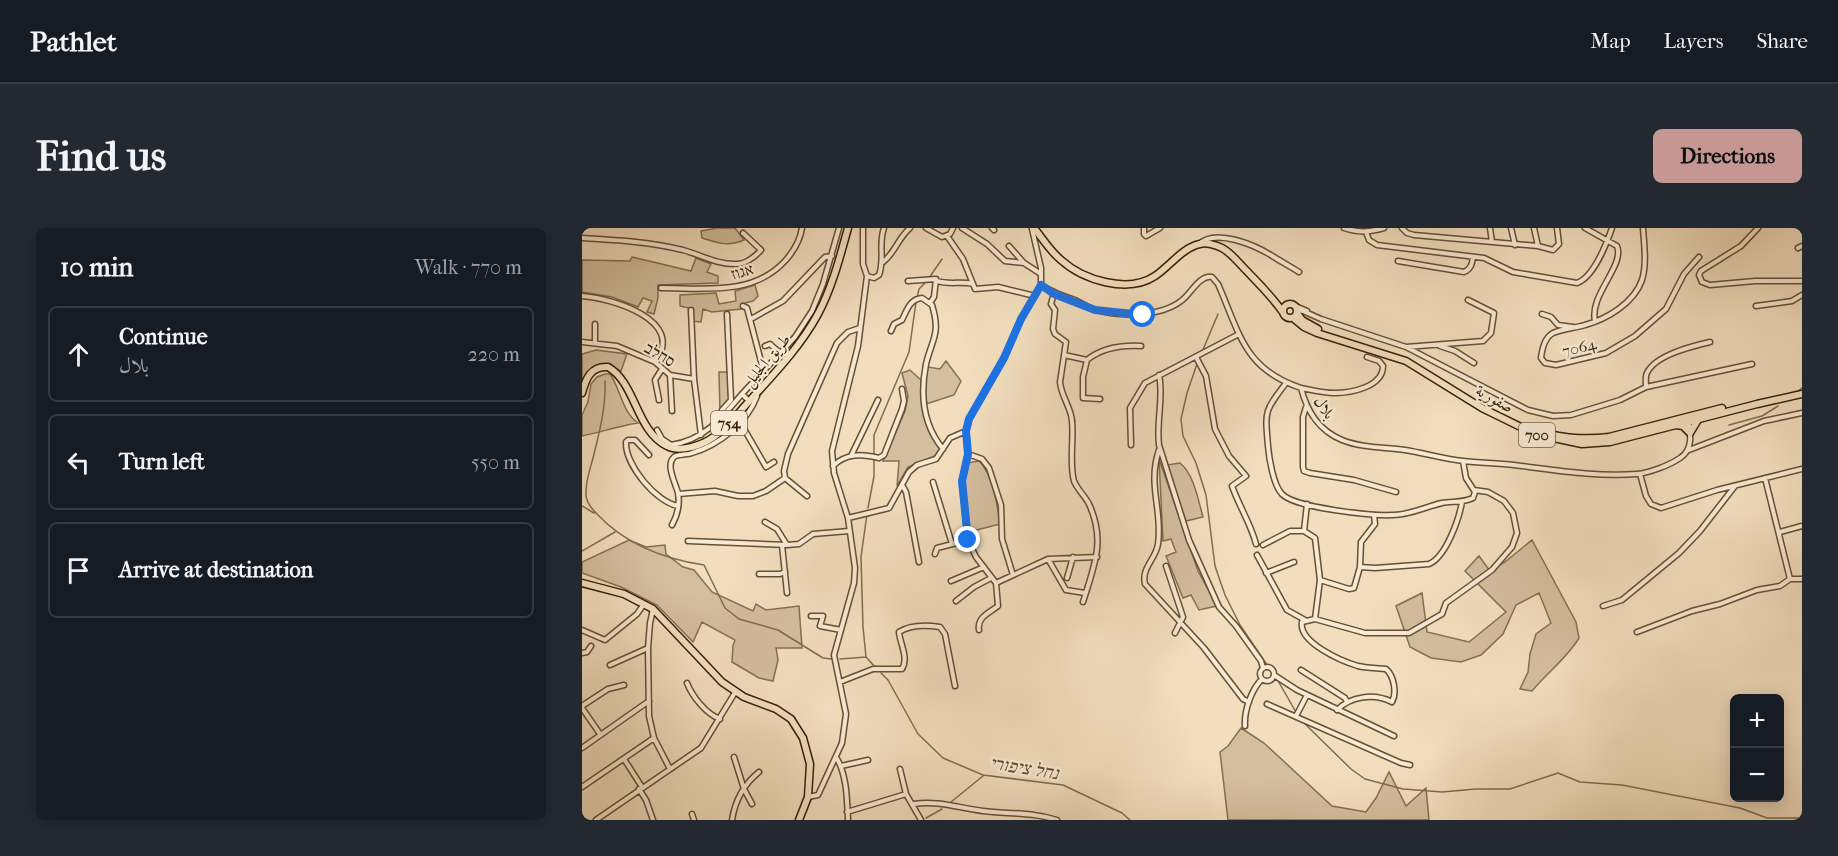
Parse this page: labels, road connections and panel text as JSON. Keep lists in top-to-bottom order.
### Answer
{
  "streets": {
    "main road": [
      "طريق الجليل",
      "صفورية",
      "754",
      "700"
    ],
    "street": [
      "אגוז",
      "7064",
      "סחלב",
      "بلال"
    ]
  },
  "water": ["נחל ציפורי"],
  "page": {
    "header": "Pathlet",
    "nav": ["Map", "Layers", "Share"],
    "buttons": "Directions",
    "title": "Find us",
    "heading": ["10 min", "Walk · 770 m"],
    "list": [
      ["Continue", "بلال", "220 m"],
      ["Turn left", "550 m"],
      "Arrive at destination"
    ],
    "map_buttons": ["+", "−"]
  }
}
